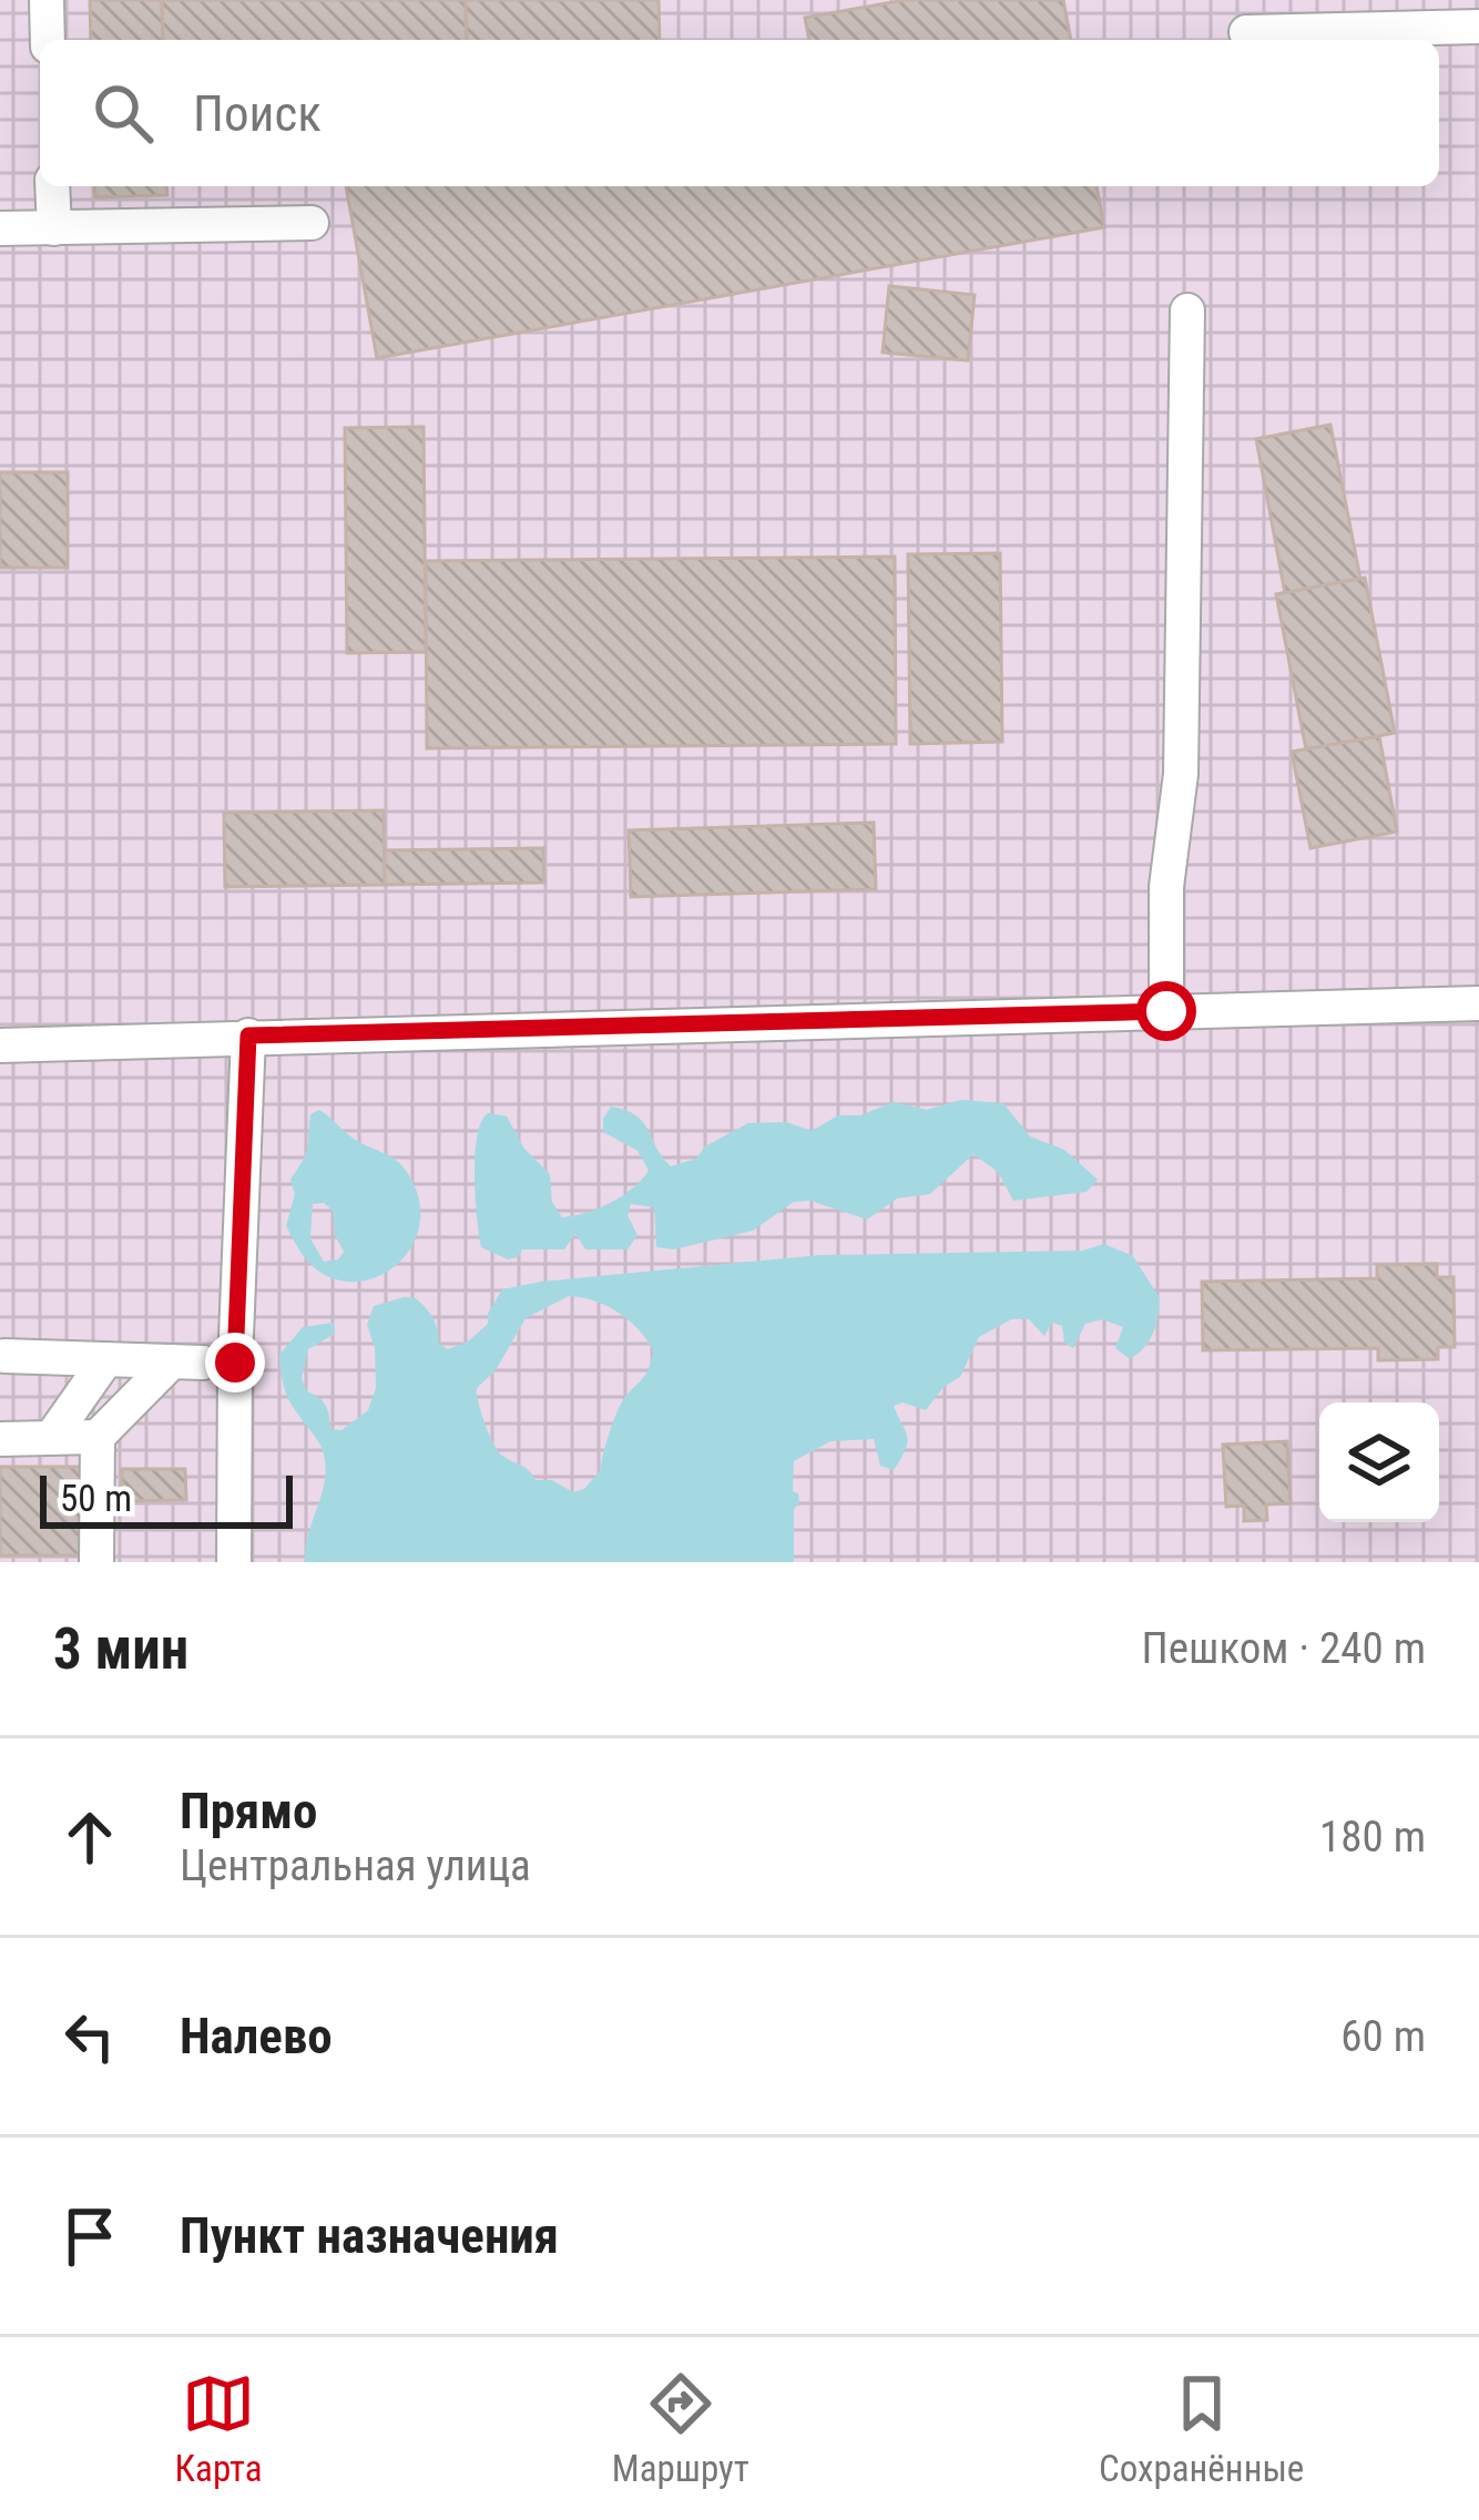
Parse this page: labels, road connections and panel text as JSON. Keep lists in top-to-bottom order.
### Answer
{
  "scale_bar": "50 m",
  "page": {
    "search": "Поиск",
    "scale": "50 m",
    "heading": ["3 мин", "Пешком · 240 m"],
    "list": [
      ["Прямо", "Центральная улица", "180 m"],
      ["Налево", "60 m"],
      "Пункт назначения"
    ],
    "nav": ["Карта", "Маршрут", "Сохранённые"]
  }
}
